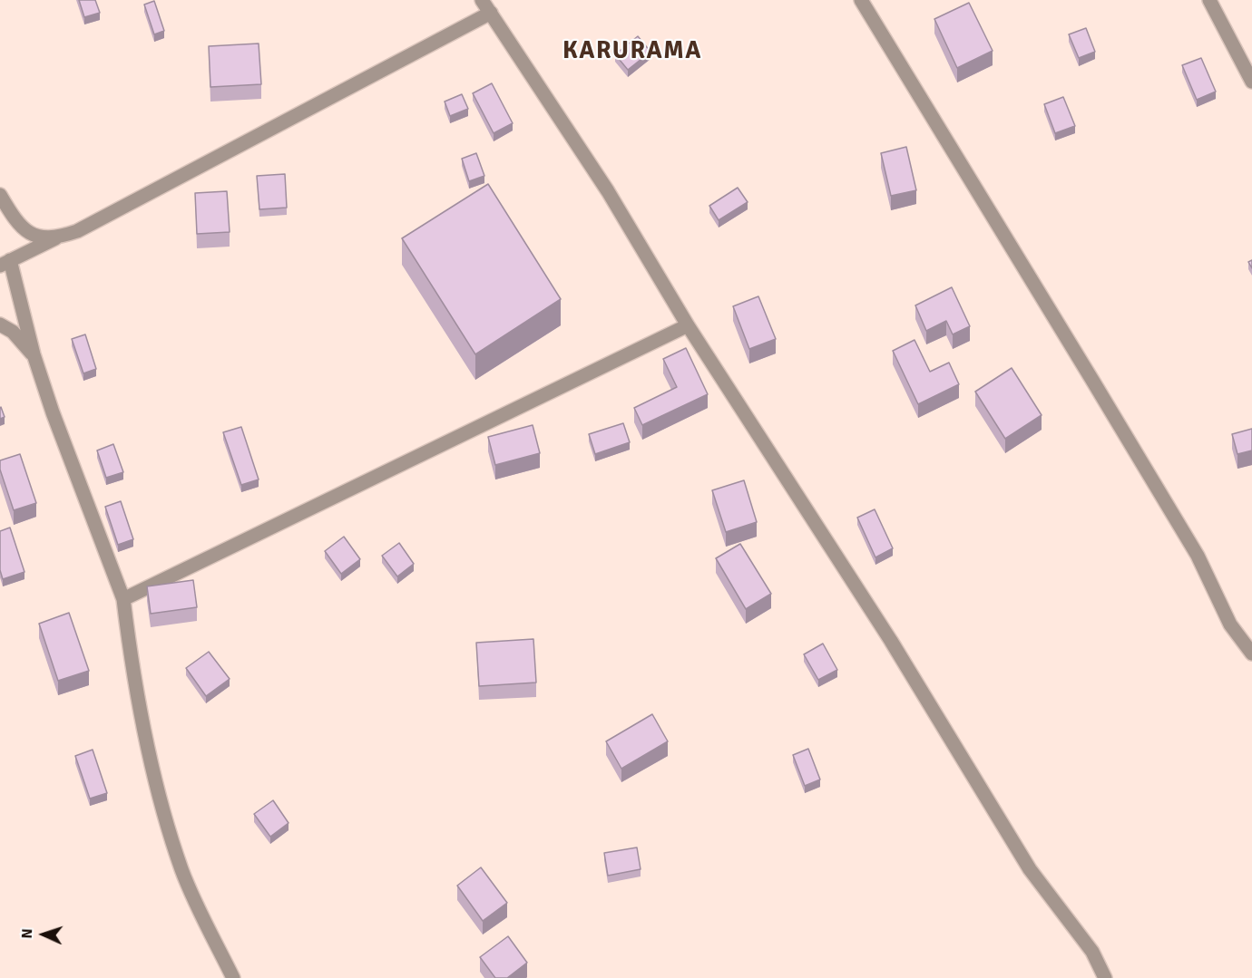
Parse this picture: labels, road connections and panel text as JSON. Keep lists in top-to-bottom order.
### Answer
{
  "districts": ["KARURAMA"],
  "north": "left"
}
